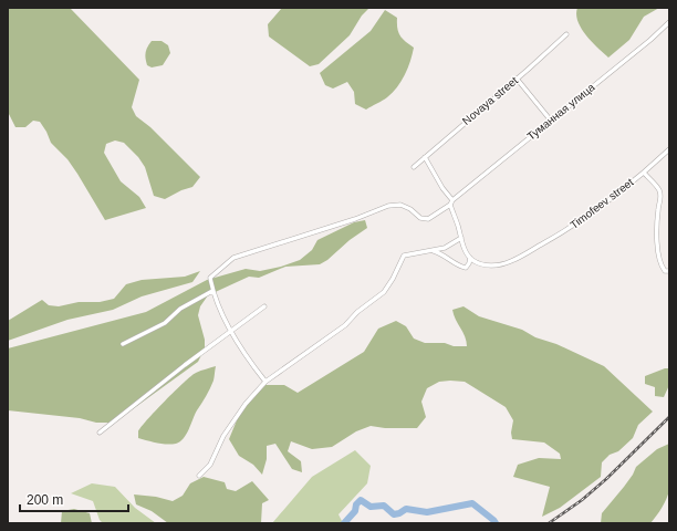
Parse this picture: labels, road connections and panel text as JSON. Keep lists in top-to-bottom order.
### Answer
{
  "streets": {
    "street": ["Novaya street", "Туманная улица", "Timofeev street"]
  },
  "scale_bar": "200 m"
}
